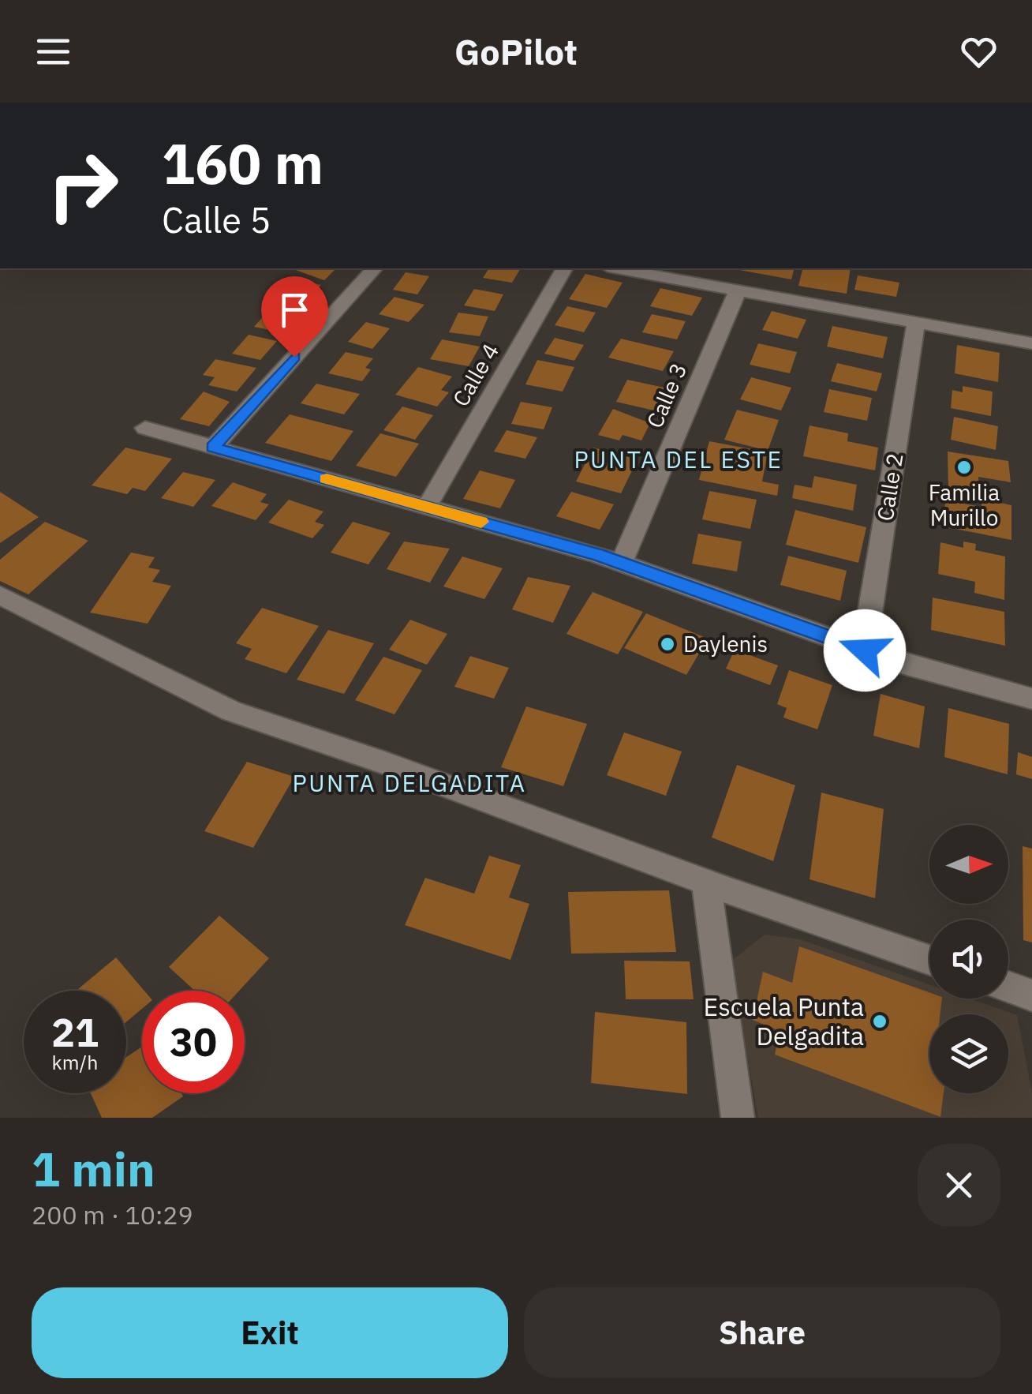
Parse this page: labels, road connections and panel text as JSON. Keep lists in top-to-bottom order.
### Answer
{
  "streets": {
    "street": ["Calle 4", "Calle 3", "Calle 2"]
  },
  "districts": ["PUNTA DEL ESTE", "PUNTA DELGADITA"],
  "places": ["Familia Murillo", "Daylenis", "Escuela Punta Delgadita"],
  "north": "right",
  "page": {
    "header": "GoPilot",
    "turn": ["160 m", "Calle 5"],
    "speed": "21 km/h",
    "limit": "30",
    "heading": ["1 min", "200 m · 10:29"],
    "buttons": ["Exit", "Share"]
  }
}
